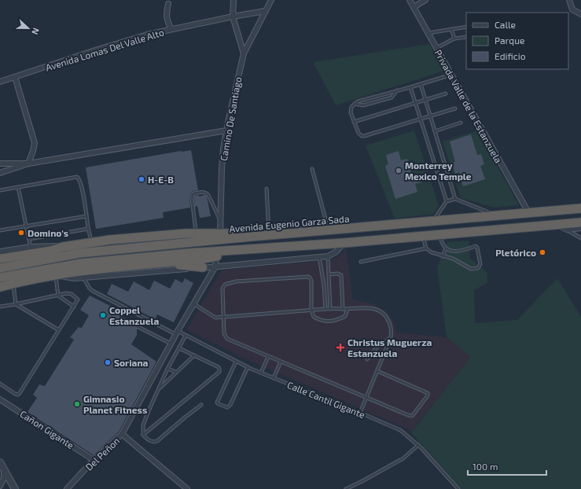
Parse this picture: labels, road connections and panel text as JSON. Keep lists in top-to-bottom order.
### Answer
{
  "streets": {
    "highway": ["Avenida Eugenio Garza Sada"],
    "street": [
      "Avenida Lomas Del Valle Alto",
      "Privada Valle de la Estanzuela",
      "Camino De Santiago",
      "Cañon Gigante",
      "Del Peñon"
    ],
    "lane": ["Calle Cantil Gigante"]
  },
  "crossings": [
    ["Avenida Lomas Del Valle Alto", "Camino De Santiago"],
    ["Privada Valle de la Estanzuela", "Avenida Eugenio Garza Sada"],
    ["Calle Cantil Gigante", "Del Peñon"],
    ["Cañon Gigante", "Del Peñon"]
  ],
  "places": {
    "other": [
      "Monterrey Mexico Temple",
      "H-E-B",
      "Domino's",
      "Pletórico",
      "Coppel Estanzuela",
      "Soriana",
      "Gimnasio Planet Fitness"
    ],
    "health": ["Christus Muguerza Estanzuela"]
  },
  "legend": ["Calle", "Parque", "Edificio"],
  "scale_bar": "100 m",
  "north": "right"
}
